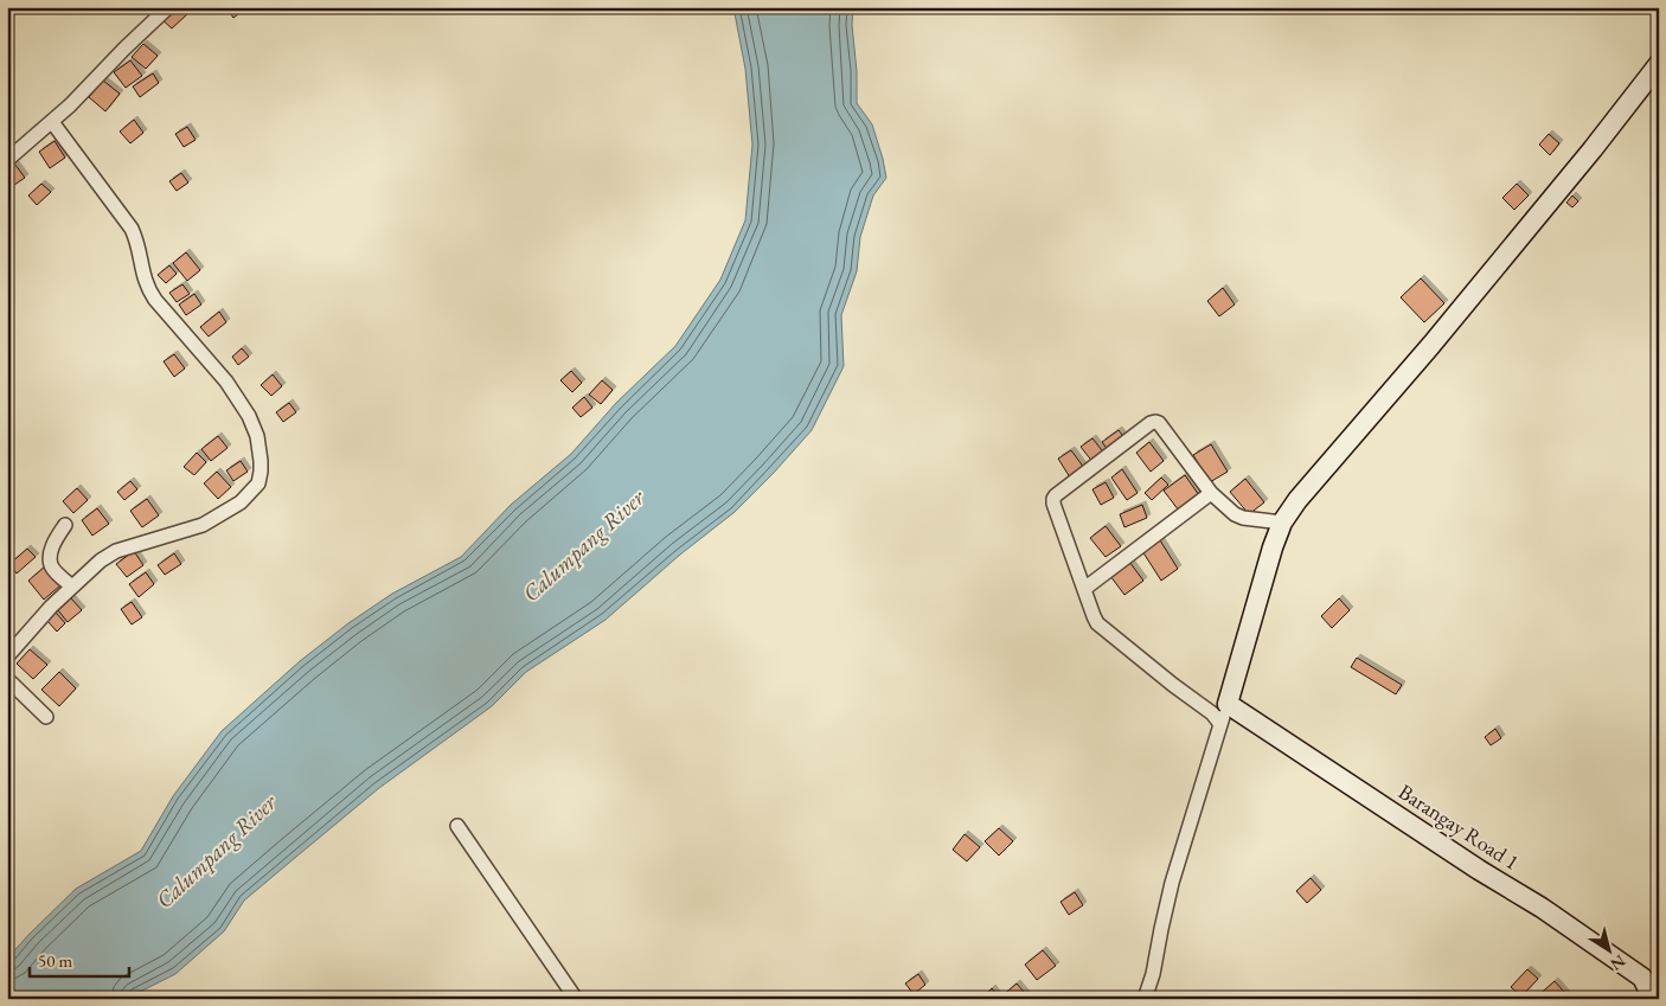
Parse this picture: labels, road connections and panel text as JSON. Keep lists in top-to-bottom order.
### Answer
{
  "streets": {
    "street": ["Barangay Road 1"]
  },
  "water": ["Calumpang River"],
  "scale_bar": "50 m",
  "north": "bottom right"
}
